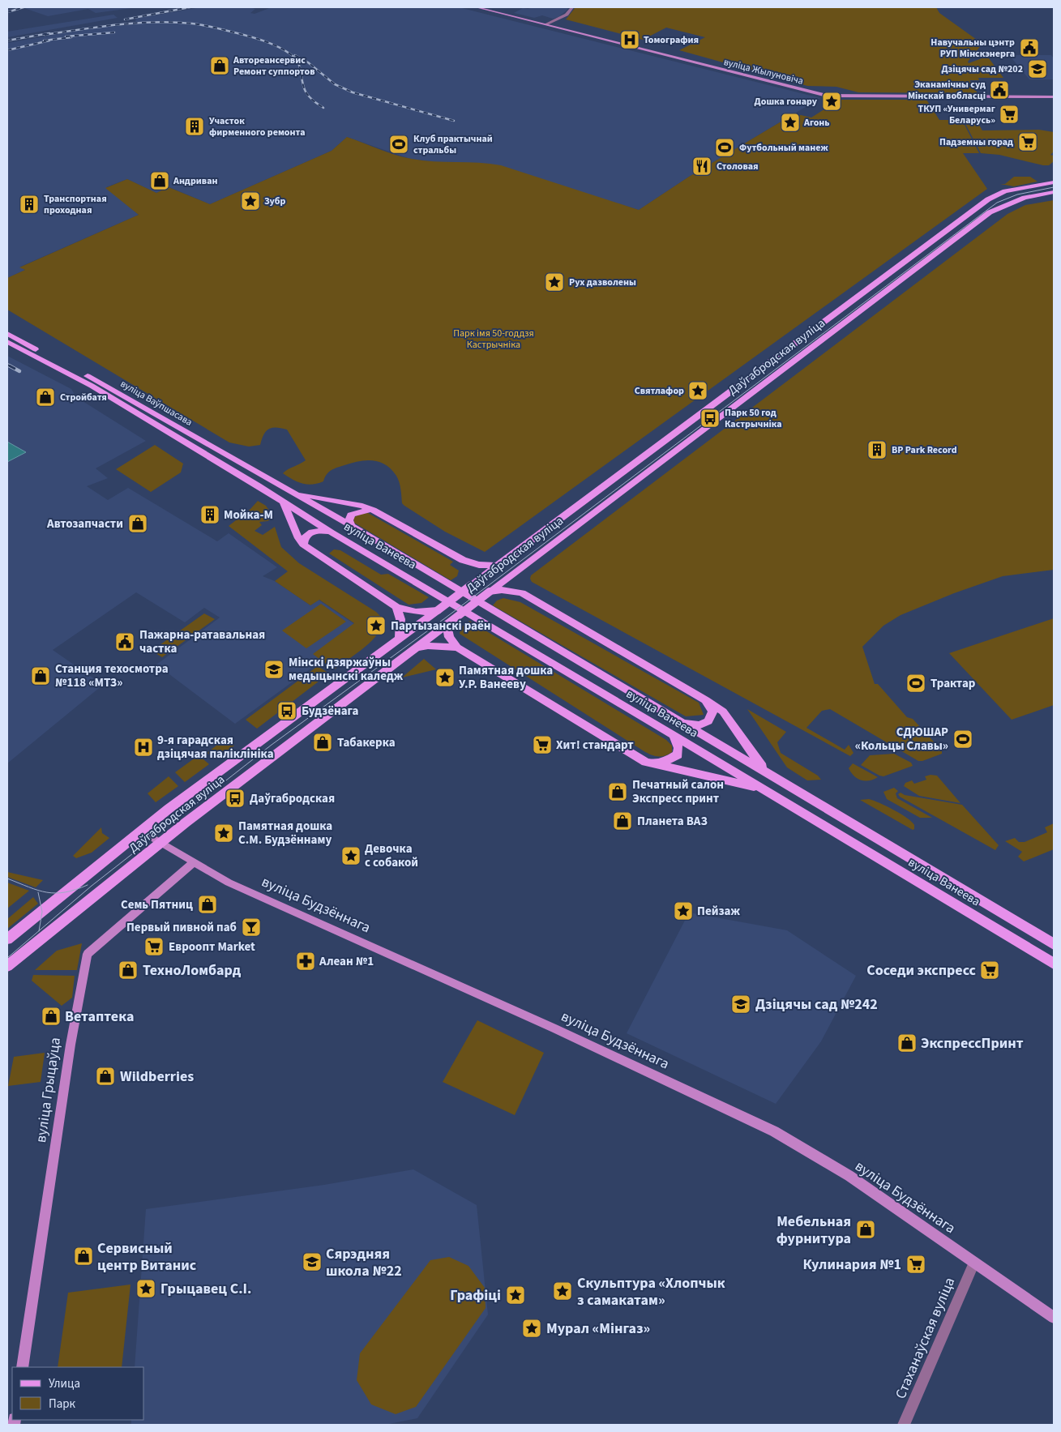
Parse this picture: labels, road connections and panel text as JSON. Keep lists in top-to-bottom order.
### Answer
{
  "streets": {
    "main road": ["Даўгабродская вуліца", "вуліца Ваўпшасава", "вуліца Ванеева"],
    "street": [
      "вуліца Жылуновіча",
      "вуліца Будзённага",
      "вуліца Грыцаўца",
      "Стаханаўская вуліца"
    ]
  },
  "crossings": [
    ["Даўгабродская вуліца", "вуліца Будзённага"],
    ["вуліца Ваўпшасава", "вуліца Ванеева"],
    ["вуліца Будзённага", "вуліца Грыцаўца"],
    ["вуліца Будзённага", "Стаханаўская вуліца"]
  ],
  "parks": ["Парк імя 50-годдзя Кастрычніка"],
  "places": {
    "hospital": ["Томография", "9-я гарадская дзіцячая паліклініка"],
    "public building": ["Навучальны цэнтр РУП Мінскэнерга", "Эканамічны суд Мінскай вобласці", "Пажарна-ратавальная частка"],
    "shop": [
      "Автореансервис Ремонт суппортов",
      "Андриван",
      "Стройбатя",
      "Автозапчасти",
      "Станция техосмотра №118 «МТЗ»",
      "Табакерка",
      "Печатный салон Экспресс принт",
      "Планета ВАЗ",
      "Семь Пятниц",
      "ТехноЛомбард",
      "Ветаптека",
      "ЭкспрессПринт",
      "Wildberries",
      "Мебельная фурнитура",
      "Сервисный центр Витанис"
    ],
    "school or university": [
      "Дзіцячы сад №202",
      "Мінскі дзяржаўны медыцынскі каледж",
      "Дзіцячы сад №242",
      "Сярэдняя школа №22"
    ],
    "place": [
      "Дошка гонару",
      "Агонь",
      "Зубр",
      "Рух дазволены",
      "Святлафор",
      "Партызанскі раён",
      "Памятная дошка У.Р. Ванееву",
      "Памятная дошка С.М. Будзённаму",
      "Девочка с собакой",
      "Пейзаж",
      "Грыцавец С.І.",
      "Скульптура «Хлопчык з самакатам»",
      "Графіці",
      "Мурал «Мінгаз»"
    ],
    "supermarket": [
      "ТКУП «Универмаг Беларусь»",
      "Падземны горад",
      "Хит! стандарт",
      "Евроопт Market",
      "Соседи экспресс",
      "Кулинария №1"
    ],
    "building": [
      "Участок фирменного ремонта",
      "Транспортная проходная",
      "BP Park Record",
      "Мойка-М"
    ],
    "sports": [
      "Клуб практычнай стральбы",
      "Футбольный манеж",
      "Трактар",
      "СДЮШАР «Кольцы Славы»"
    ],
    "restaurant": ["Столовая"],
    "bus stop": ["Парк 50 год Кастрычніка", "Будзёнага", "Даўгабродская"],
    "bar": ["Первый пивной паб"],
    "pharmacy": ["Алеан №1"]
  },
  "legend": ["Улица", "Парк"]
}
